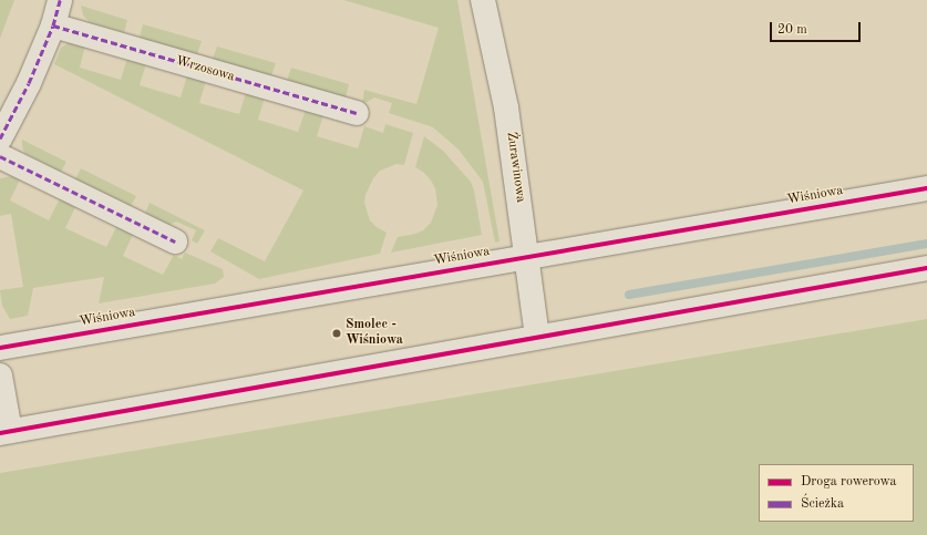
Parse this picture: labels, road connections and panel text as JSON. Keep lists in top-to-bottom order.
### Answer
{
  "streets": {
    "street": ["Wrzosowa", "Żurawinowa", "Wiśniowa"]
  },
  "crossings": [
    ["Żurawinowa", "Wiśniowa"]
  ],
  "places": ["Smolec - Wiśniowa"],
  "legend": ["Droga rowerowa", "Ścieżka"],
  "scale_bar": "20 m"
}
